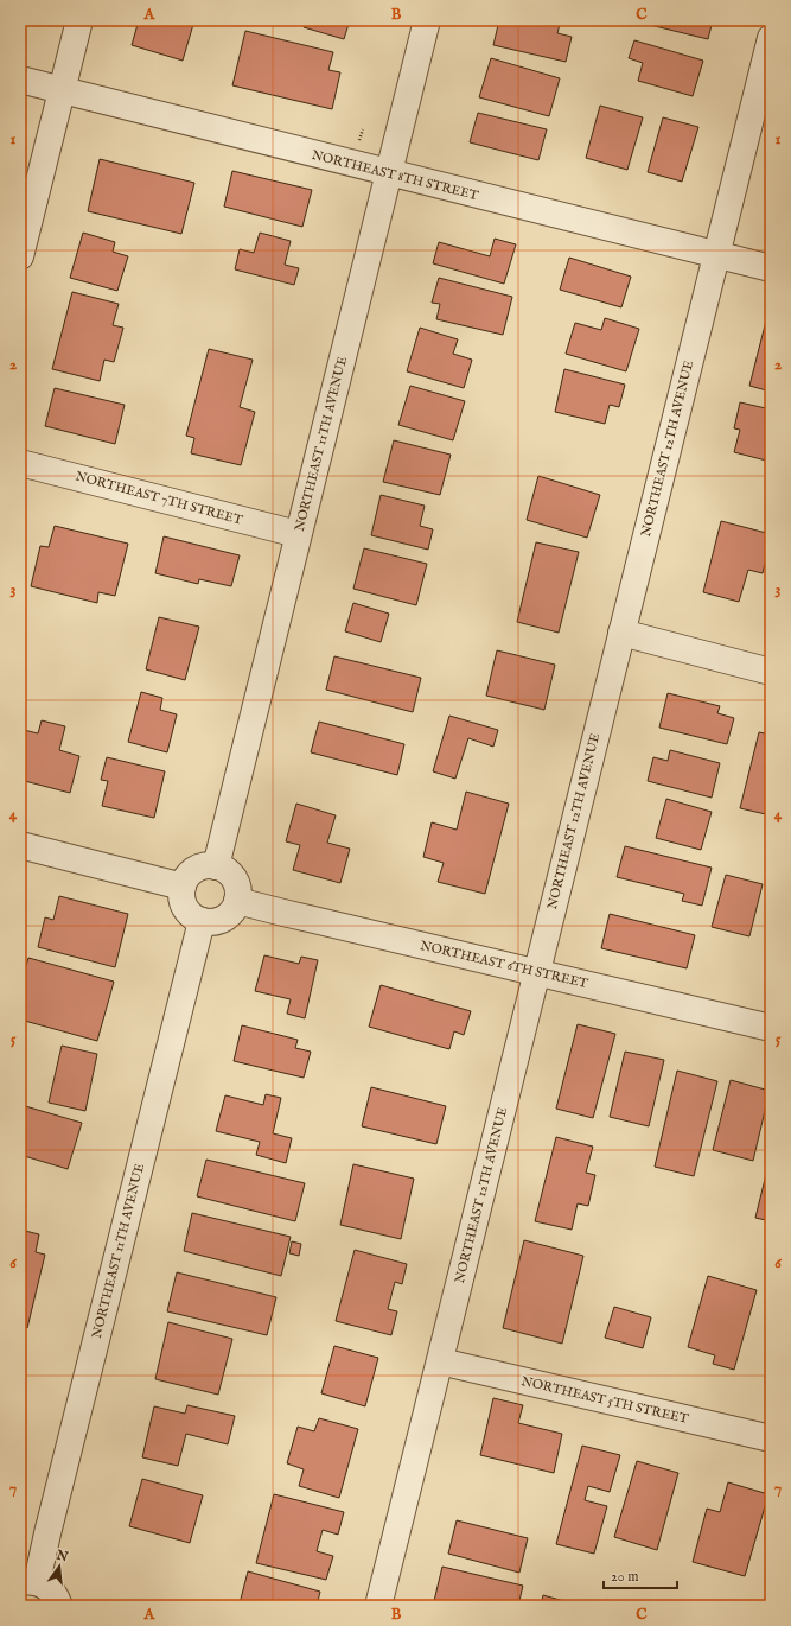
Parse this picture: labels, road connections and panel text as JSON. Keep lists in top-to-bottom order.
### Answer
{
  "streets": {
    "street": [
      "NORTHEAST 8TH STREET",
      "NORTHEAST 11TH AVENUE",
      "NORTHEAST 12TH AVENUE",
      "NORTHEAST 7TH STREET",
      "NORTHEAST 6TH STREET",
      "NORTHEAST 5TH STREET"
    ]
  },
  "crossings": [
    ["NORTHEAST 8TH STREET", "NORTHEAST 11TH AVENUE"],
    ["NORTHEAST 8TH STREET", "NORTHEAST 12TH AVENUE"],
    ["NORTHEAST 11TH AVENUE", "NORTHEAST 7TH STREET"],
    ["NORTHEAST 11TH AVENUE", "NORTHEAST 6TH STREET"],
    ["NORTHEAST 12TH AVENUE", "NORTHEAST 6TH STREET"],
    ["NORTHEAST 12TH AVENUE", "NORTHEAST 5TH STREET"]
  ],
  "scale_bar": "20 m",
  "north": "top",
  "grid": {
    "columns": ["A", "B", "C"],
    "rows": [
      "1",
      "2",
      "3",
      "4",
      "5",
      "6",
      "7"
    ]
  }
}
